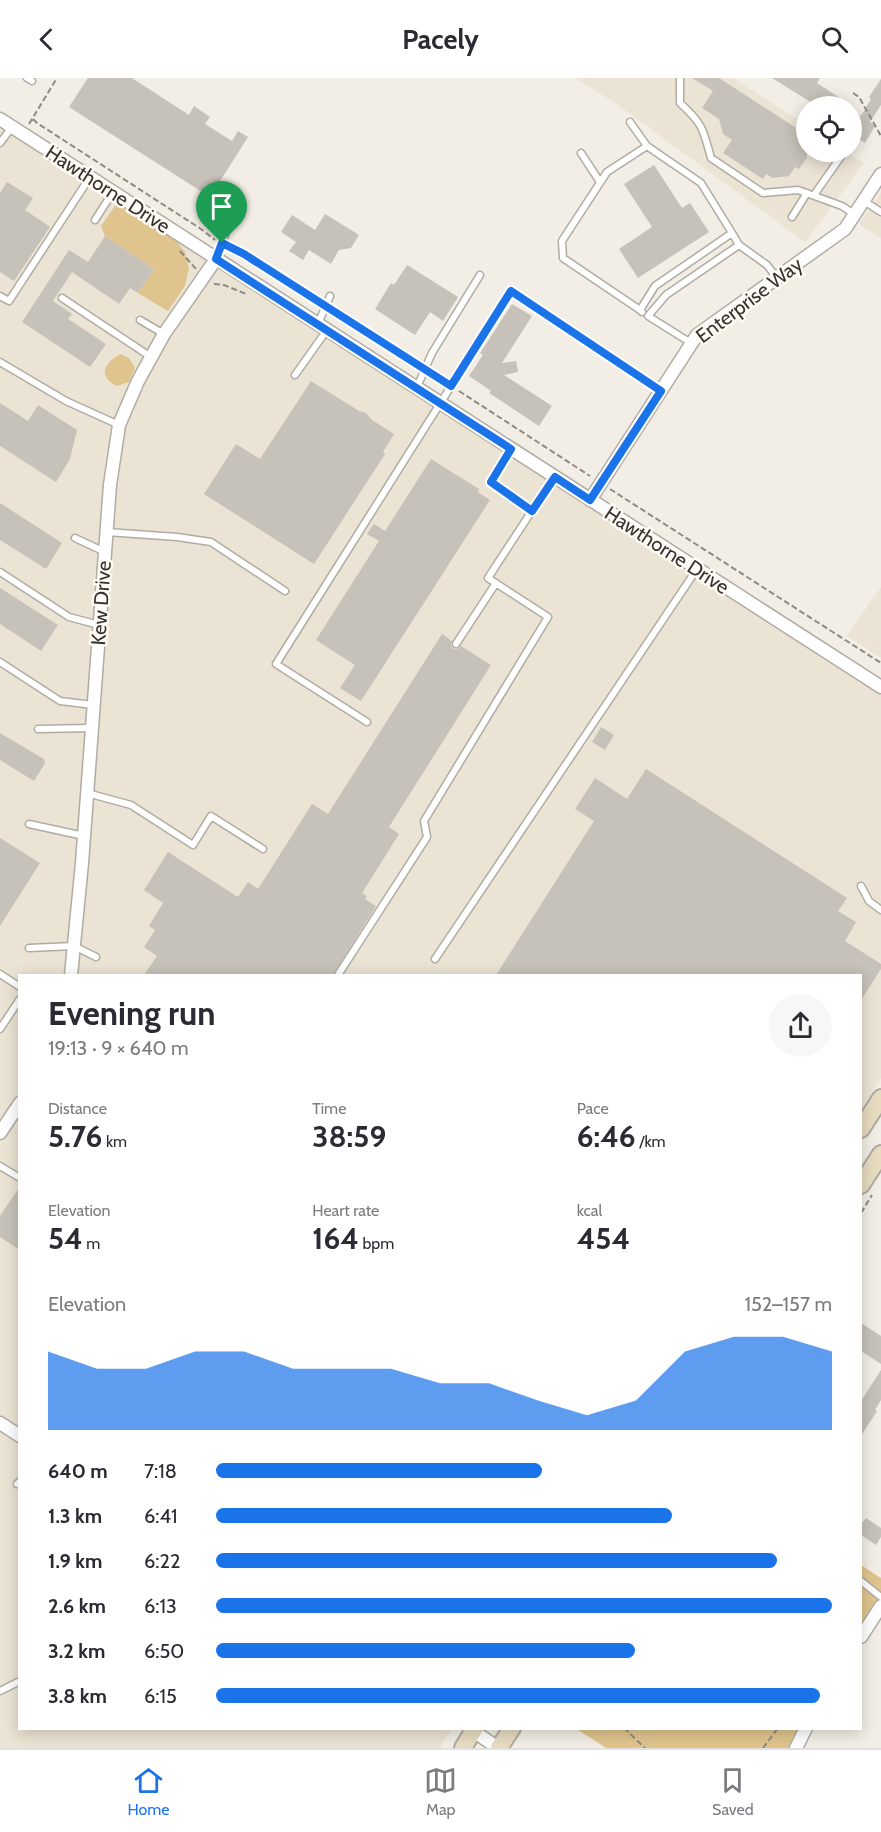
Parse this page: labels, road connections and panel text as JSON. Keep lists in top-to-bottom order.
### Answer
{
  "streets": {
    "street": ["Hawthorne Drive", "Enterprise Way", "Kew Drive"]
  },
  "crossings": [
    ["Hawthorne Drive", "Enterprise Way"],
    ["Hawthorne Drive", "Kew Drive"]
  ],
  "page": {
    "header": "Pacely",
    "heading": ["Evening run", "19:13 · 9 × 640 m"],
    "stats": [
      ["Distance", "5.76 km"],
      ["Time", "38:59"],
      ["Pace", "6:46 /km"],
      ["Elevation", "54 m"],
      ["Heart rate", "164 bpm"],
      ["kcal", "454"]
    ],
    "chart": ["Elevation", "152–157 m"],
    "list": [
      {
        "name": "640 m",
        "note": "7:18"
      },
      {
        "name": "1.3 km",
        "note": "6:41"
      },
      {
        "name": "1.9 km",
        "note": "6:22"
      },
      {
        "name": "2.6 km",
        "note": "6:13"
      },
      {
        "name": "3.2 km",
        "note": "6:50"
      },
      {
        "name": "3.8 km",
        "note": "6:15"
      }
    ],
    "tabs": ["Home", "Map", "Saved"]
  }
}
